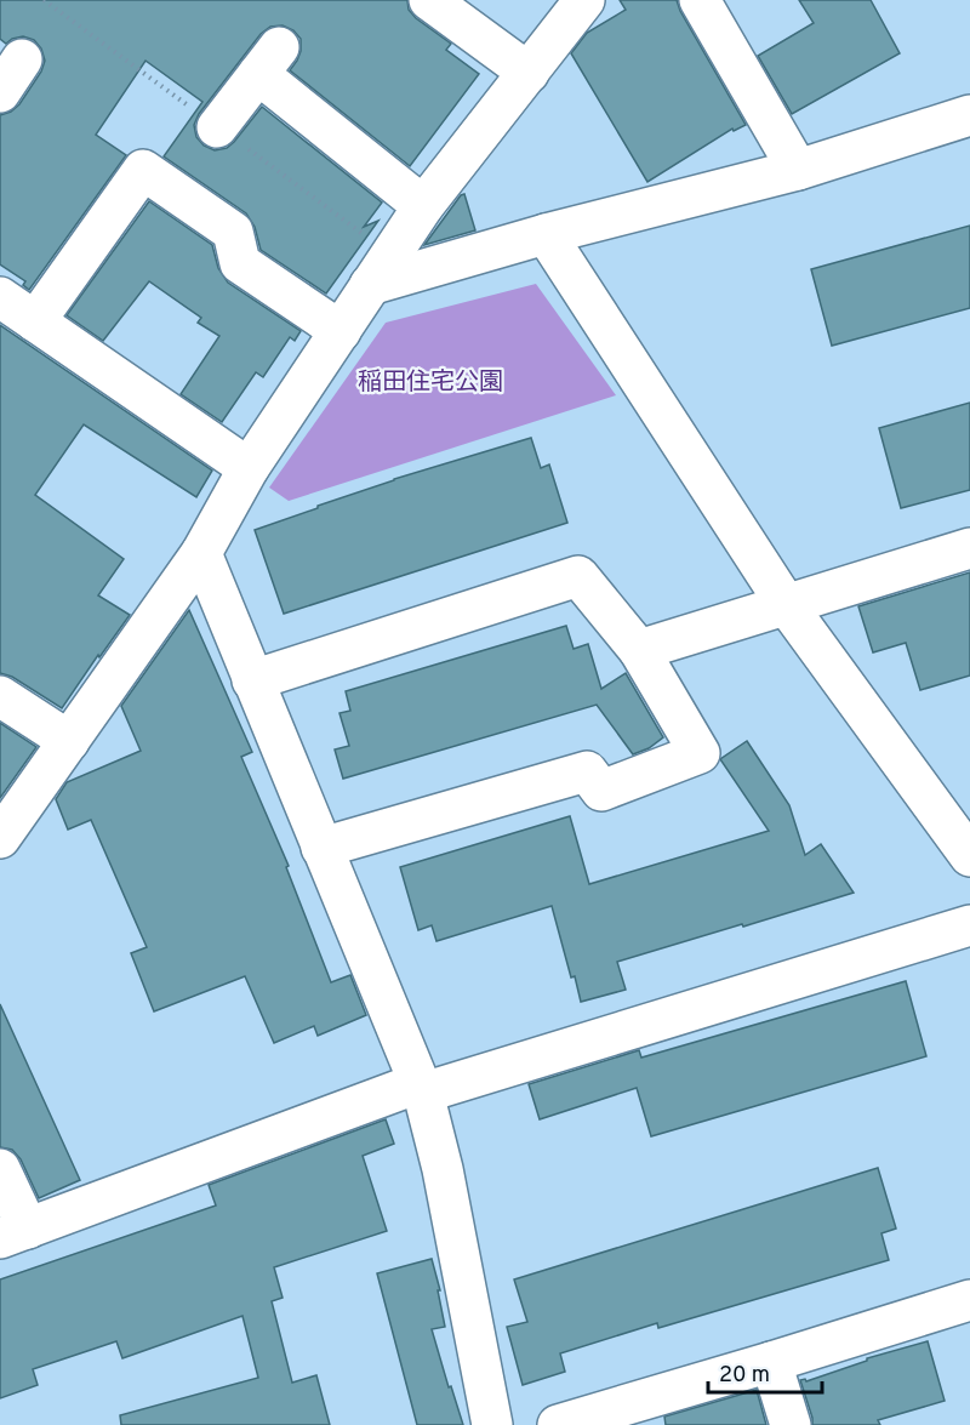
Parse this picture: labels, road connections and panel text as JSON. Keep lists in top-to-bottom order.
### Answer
{
  "parks": ["稲田住宅公園"],
  "scale_bar": "20 m"
}
